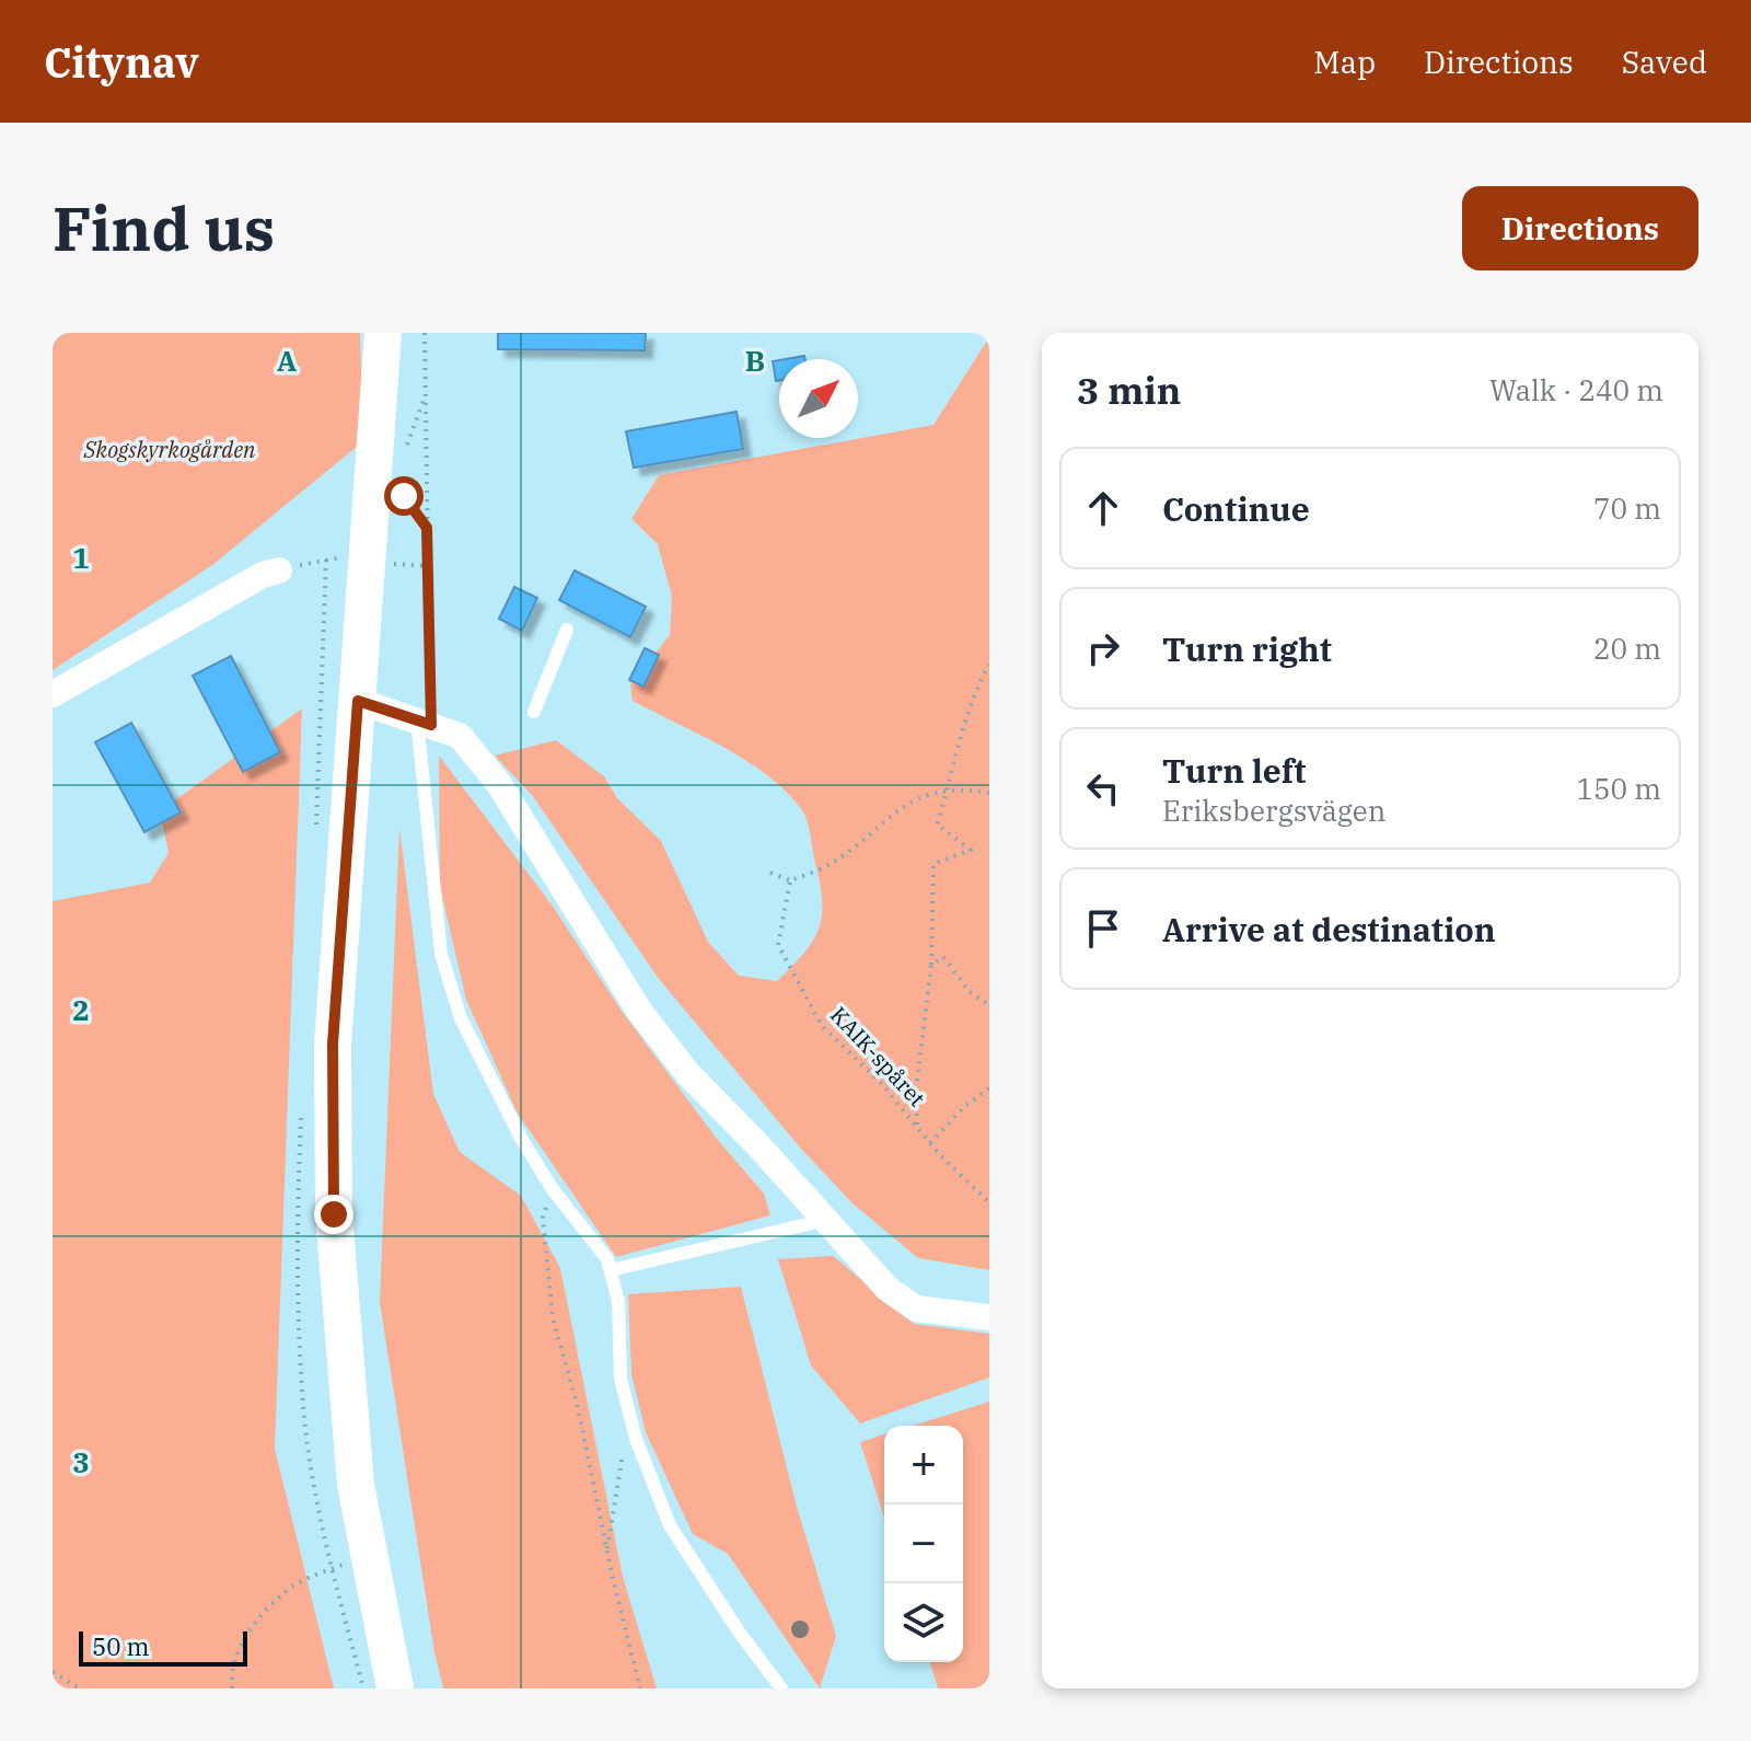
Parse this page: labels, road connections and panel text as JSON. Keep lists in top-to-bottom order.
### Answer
{
  "streets": {
    "path": ["KAIK-spåret"]
  },
  "parks": ["Skogskyrkogården"],
  "scale_bar": "50 m",
  "north": "top right",
  "page": {
    "header": "Citynav",
    "nav": ["Map", "Directions", "Saved"],
    "buttons": "Directions",
    "title": "Find us",
    "heading": ["3 min", "Walk · 240 m"],
    "list": [
      ["Continue", "70 m"],
      ["Turn right", "20 m"],
      ["Turn left", "Eriksbergsvägen", "150 m"],
      "Arrive at destination"
    ],
    "map_buttons": ["+", "−"],
    "scale": "50 m"
  },
  "grid": {
    "columns": ["A", "B"],
    "rows": ["1", "2", "3"]
  }
}
